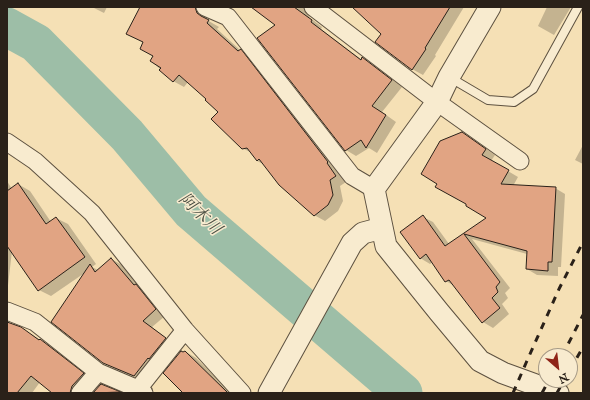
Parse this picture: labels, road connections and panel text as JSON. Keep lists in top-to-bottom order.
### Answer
{
  "water": ["阿木川"],
  "north": "bottom right"
}
